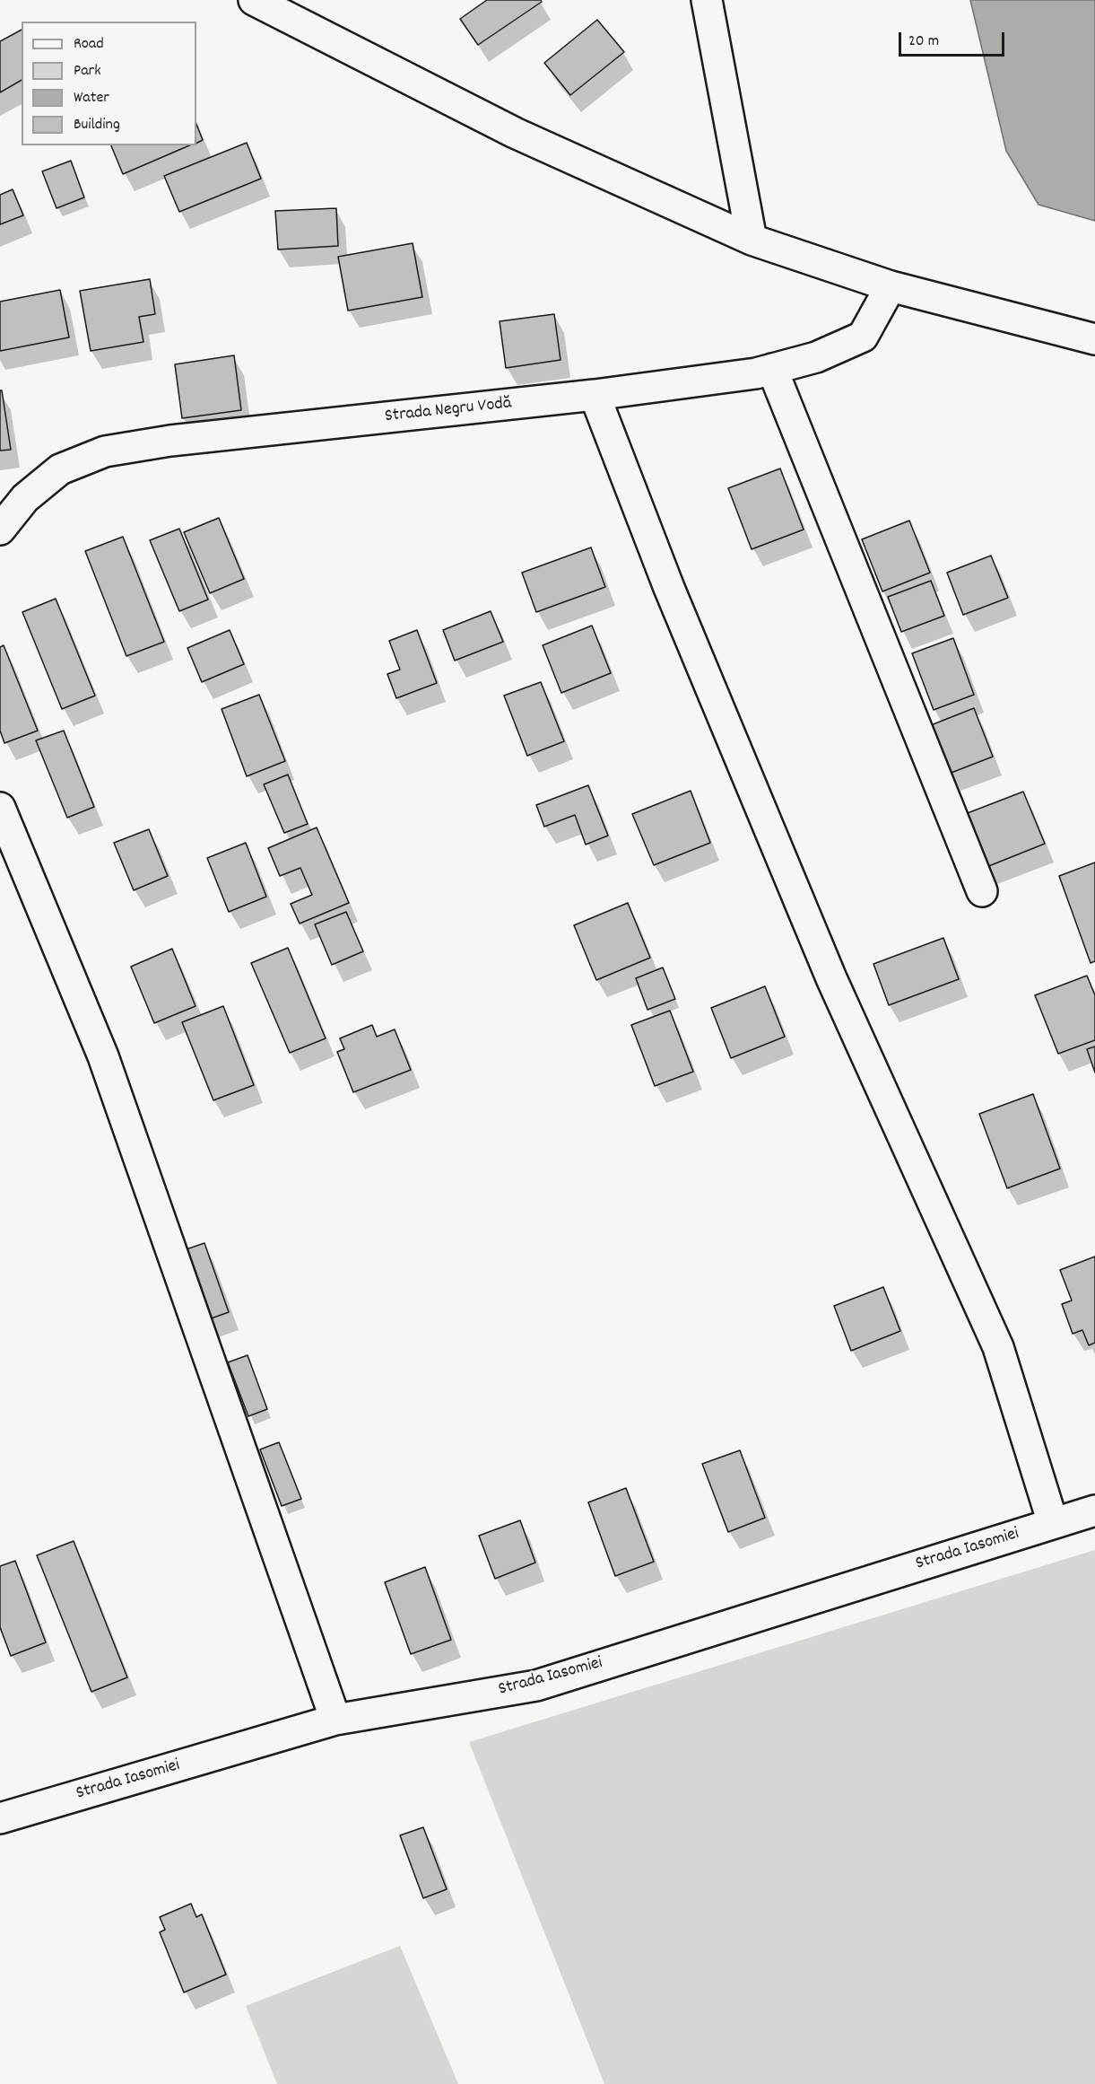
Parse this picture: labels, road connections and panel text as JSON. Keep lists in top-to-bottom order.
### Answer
{
  "streets": {
    "street": ["Strada Negru Vodă", "Strada Iasomiei"]
  },
  "legend": [
    "Road",
    "Park",
    "Water",
    "Building"
  ],
  "scale_bar": "20 m"
}
